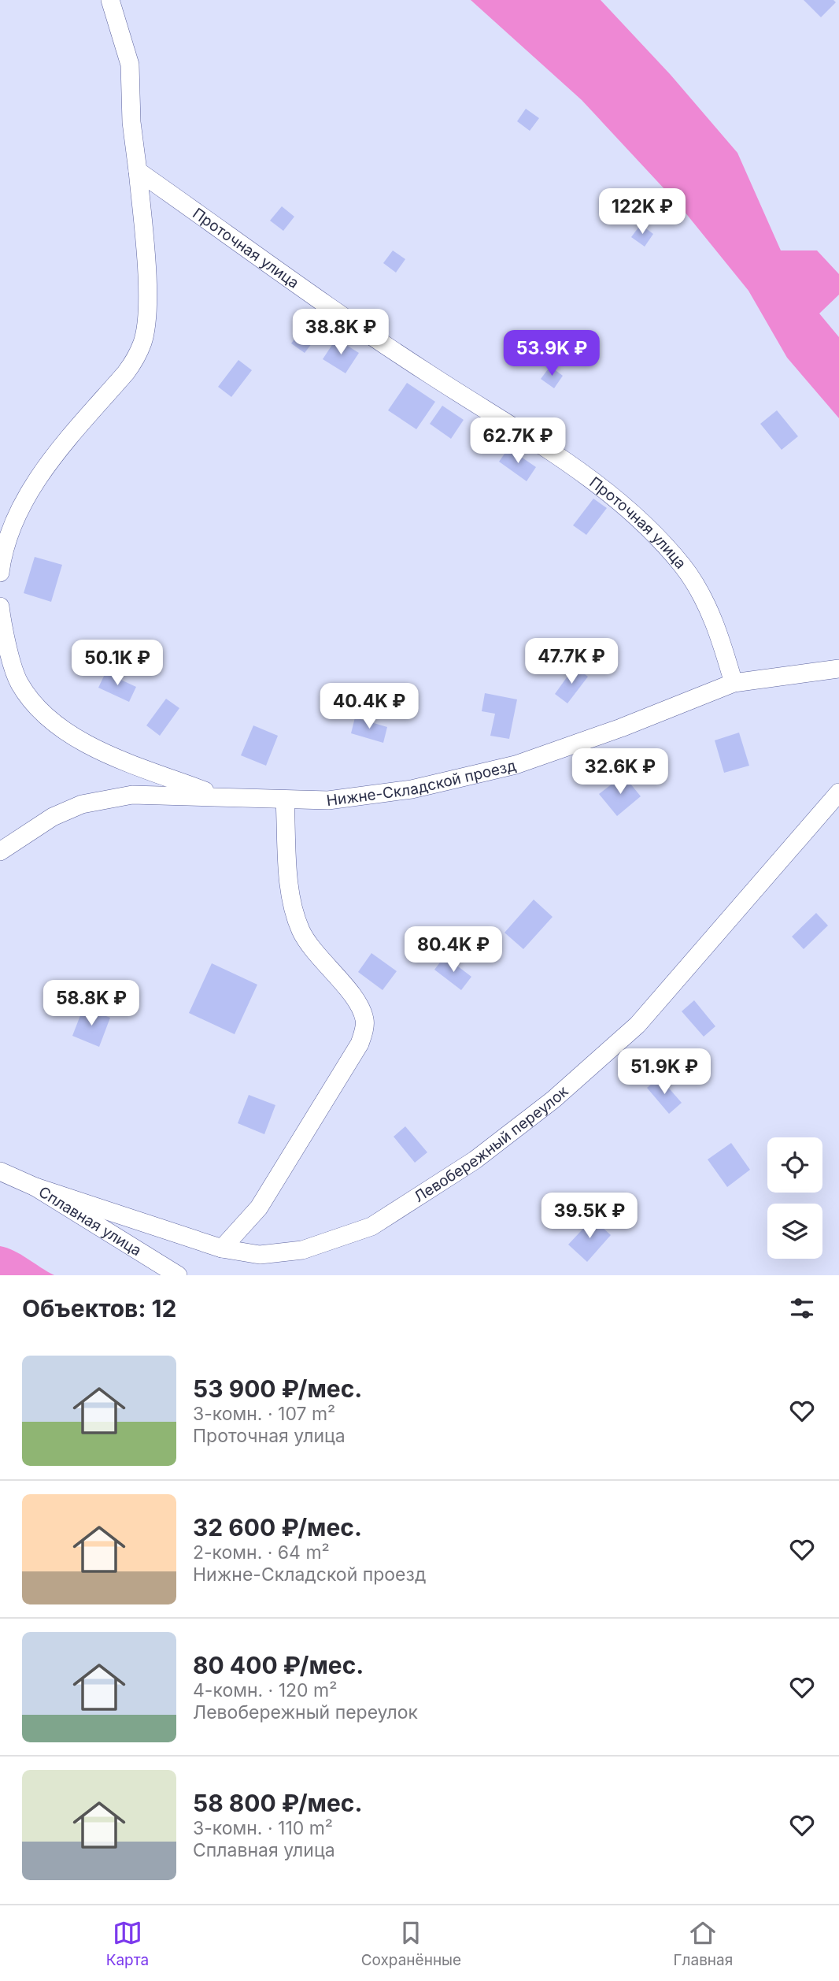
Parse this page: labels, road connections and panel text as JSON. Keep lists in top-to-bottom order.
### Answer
{
  "streets": {
    "street": [
      "Проточная улица",
      "Нижне-Складской проезд",
      "Левобережный переулок",
      "Сплавная улица"
    ]
  },
  "crossings": [
    ["Проточная улица", "Нижне-Складской проезд"],
    ["Левобережный переулок", "Сплавная улица"]
  ],
  "page": {
    "price": [
      "122K ₽",
      "38.8K ₽",
      "53.9K ₽",
      "62.7K ₽",
      "47.7K ₽",
      "50.1K ₽",
      "40.4K ₽",
      "32.6K ₽",
      "80.4K ₽",
      "58.8K ₽",
      "51.9K ₽",
      "39.5K ₽"
    ],
    "heading": "Объектов: 12",
    "list": [
      {
        "name": "53 900 ₽/мес.",
        "note": "3-комн. · 107 m² · Проточная улица"
      },
      {
        "name": "32 600 ₽/мес.",
        "note": "2-комн. · 64 m² · Нижне-Складской проезд"
      },
      {
        "name": "80 400 ₽/мес.",
        "note": "4-комн. · 120 m² · Левобережный переулок"
      },
      {
        "name": "58 800 ₽/мес.",
        "note": "3-комн. · 110 m² · Сплавная улица"
      }
    ],
    "tabs": ["Карта", "Сохранённые", "Главная"]
  }
}
